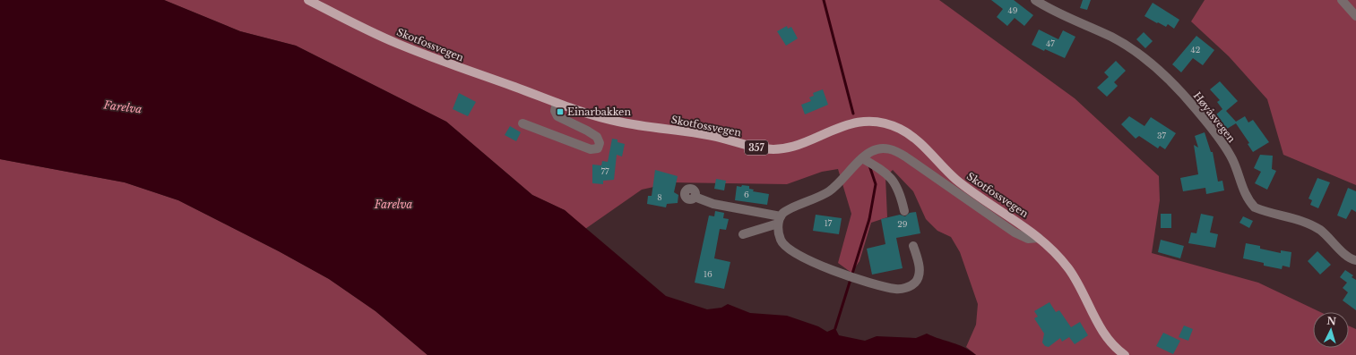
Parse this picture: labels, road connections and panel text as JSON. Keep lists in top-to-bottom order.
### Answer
{
  "streets": {
    "main road": ["Skotfossvegen", "357"],
    "street": ["Høyåsvegen"]
  },
  "water": ["Farelva"],
  "places": {
    "transit": ["Einarbakken"]
  },
  "house_numbers": [
    "49",
    "47",
    "42",
    "37",
    "77",
    "6",
    "8",
    "17",
    "29",
    "16"
  ],
  "north": "top"
}
